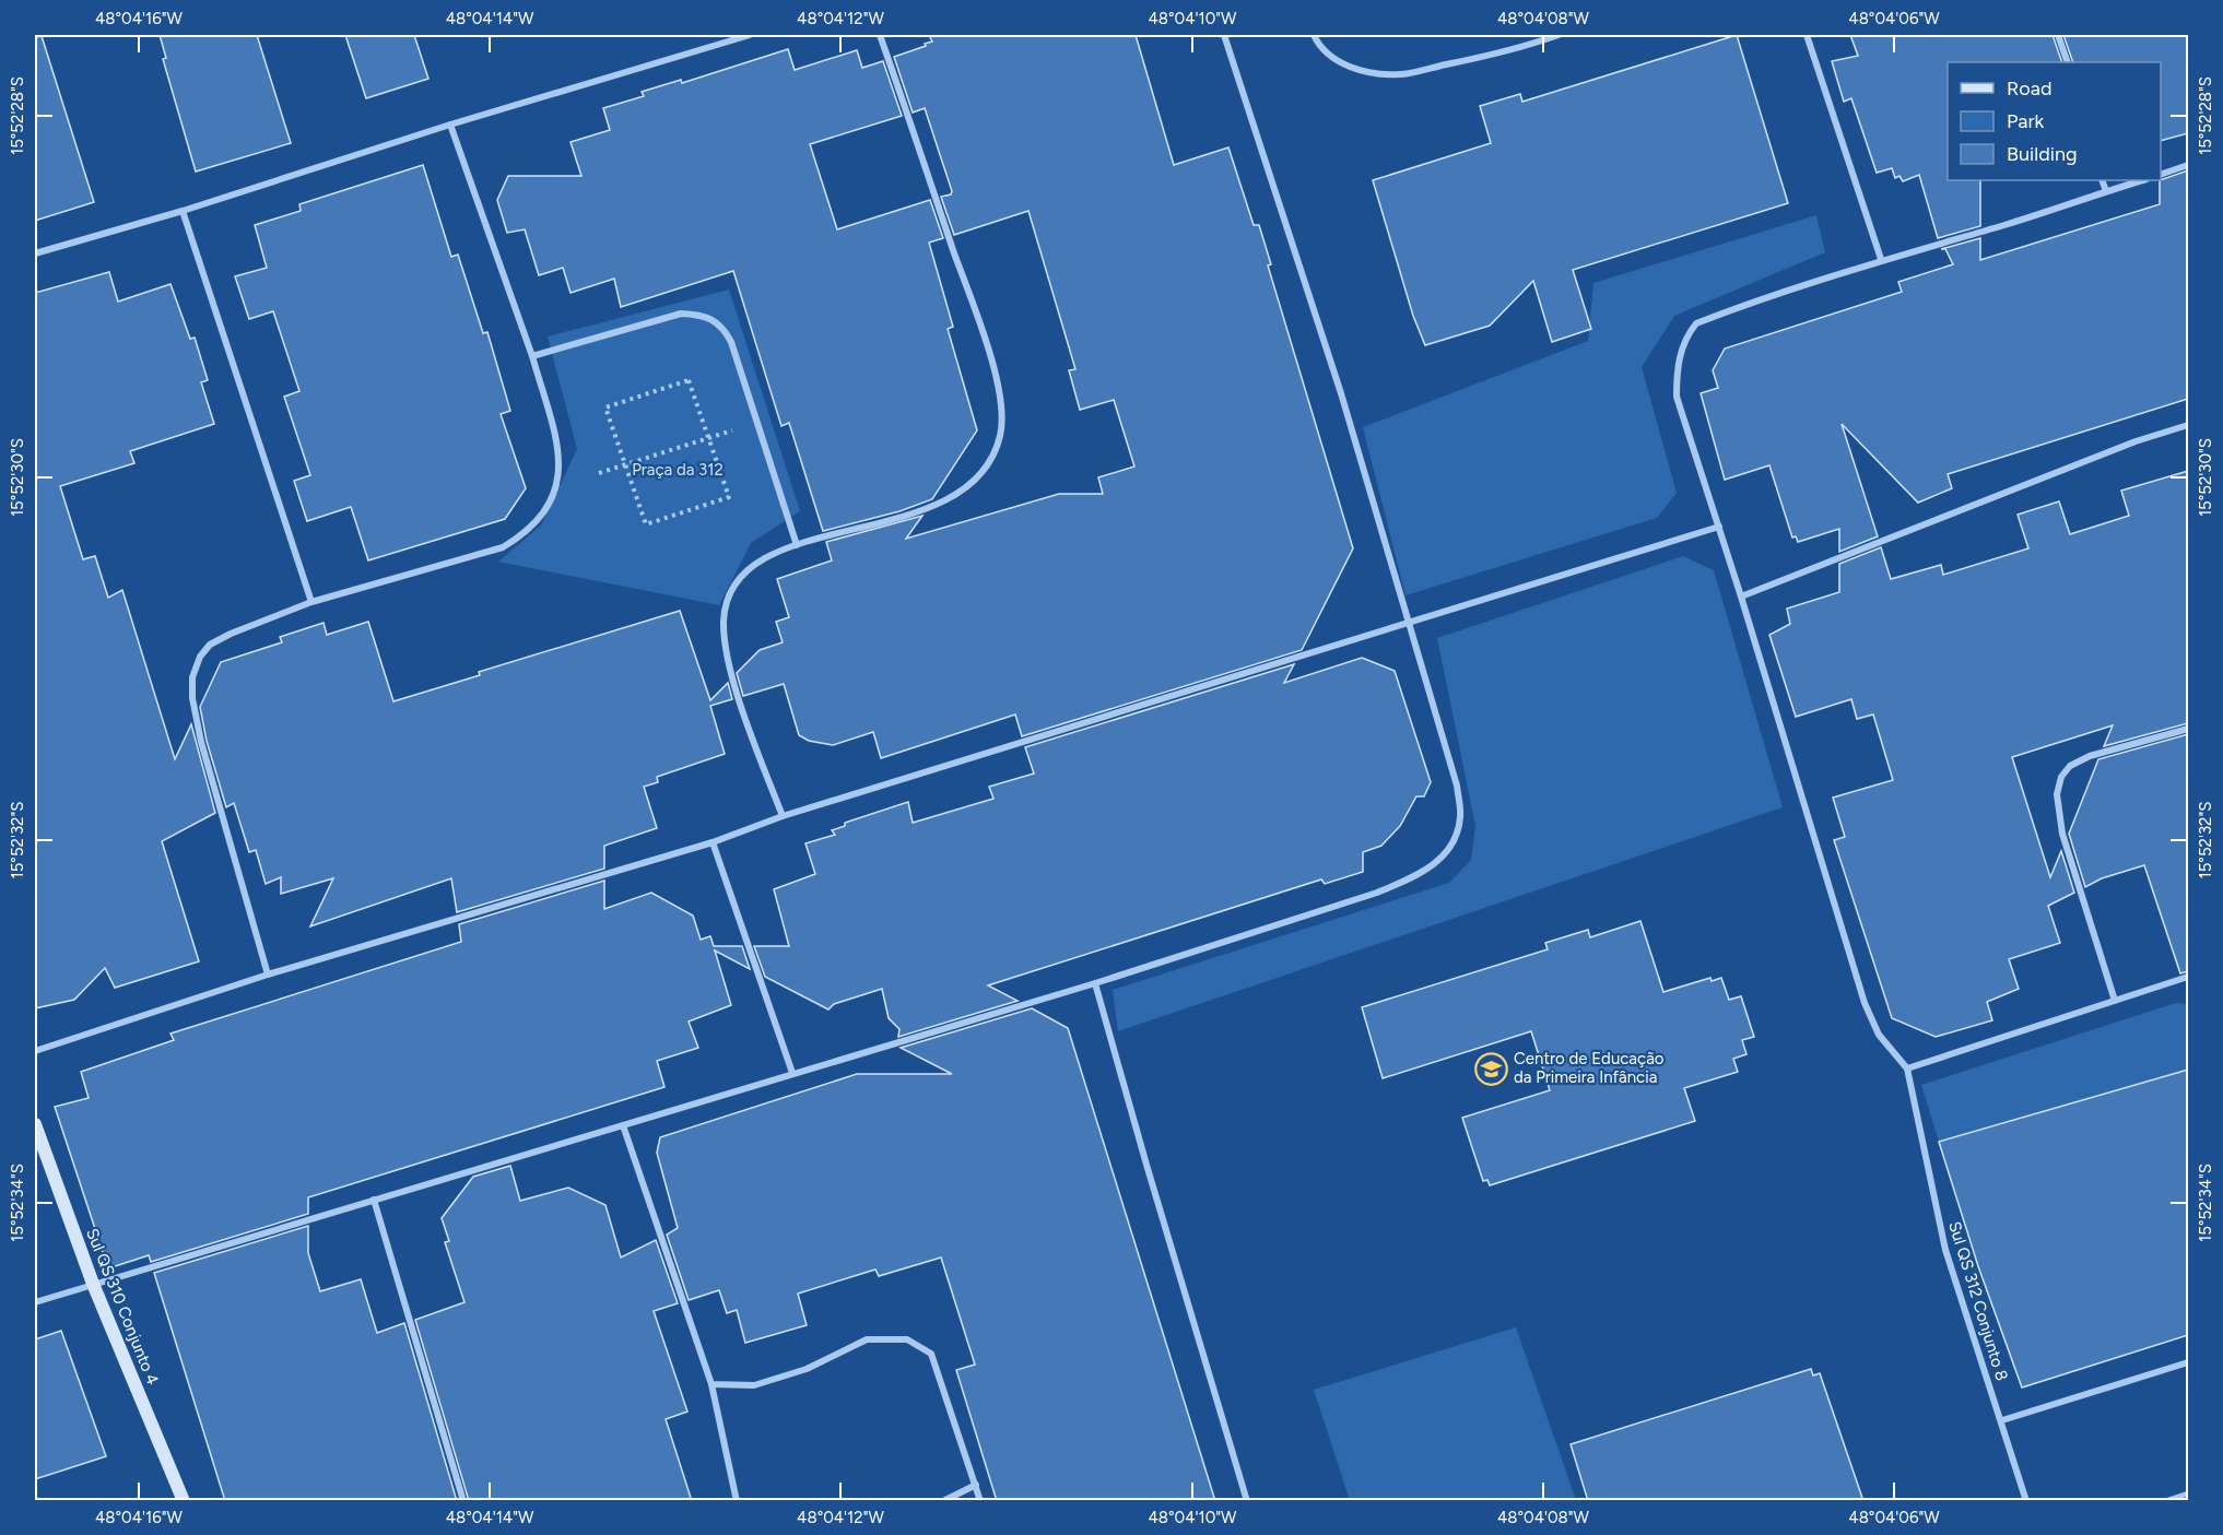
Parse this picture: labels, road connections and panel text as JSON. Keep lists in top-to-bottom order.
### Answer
{
  "streets": {
    "street": ["Sul QS 312 Conjunto 8", "Sul QS 310 Conjunto 4"]
  },
  "parks": ["Praça da 312"],
  "places": {
    "school or university": ["Centro de Educação da Primeira Infância"]
  },
  "legend": ["Road", "Park", "Building"],
  "coordinates": [
    "48°04'16\"W",
    "48°04'14\"W",
    "48°04'12\"W",
    "48°04'10\"W",
    "48°04'08\"W",
    "48°04'06\"W",
    "15°52'28\"S",
    "15°52'30\"S",
    "15°52'32\"S",
    "15°52'34\"S"
  ]
}
